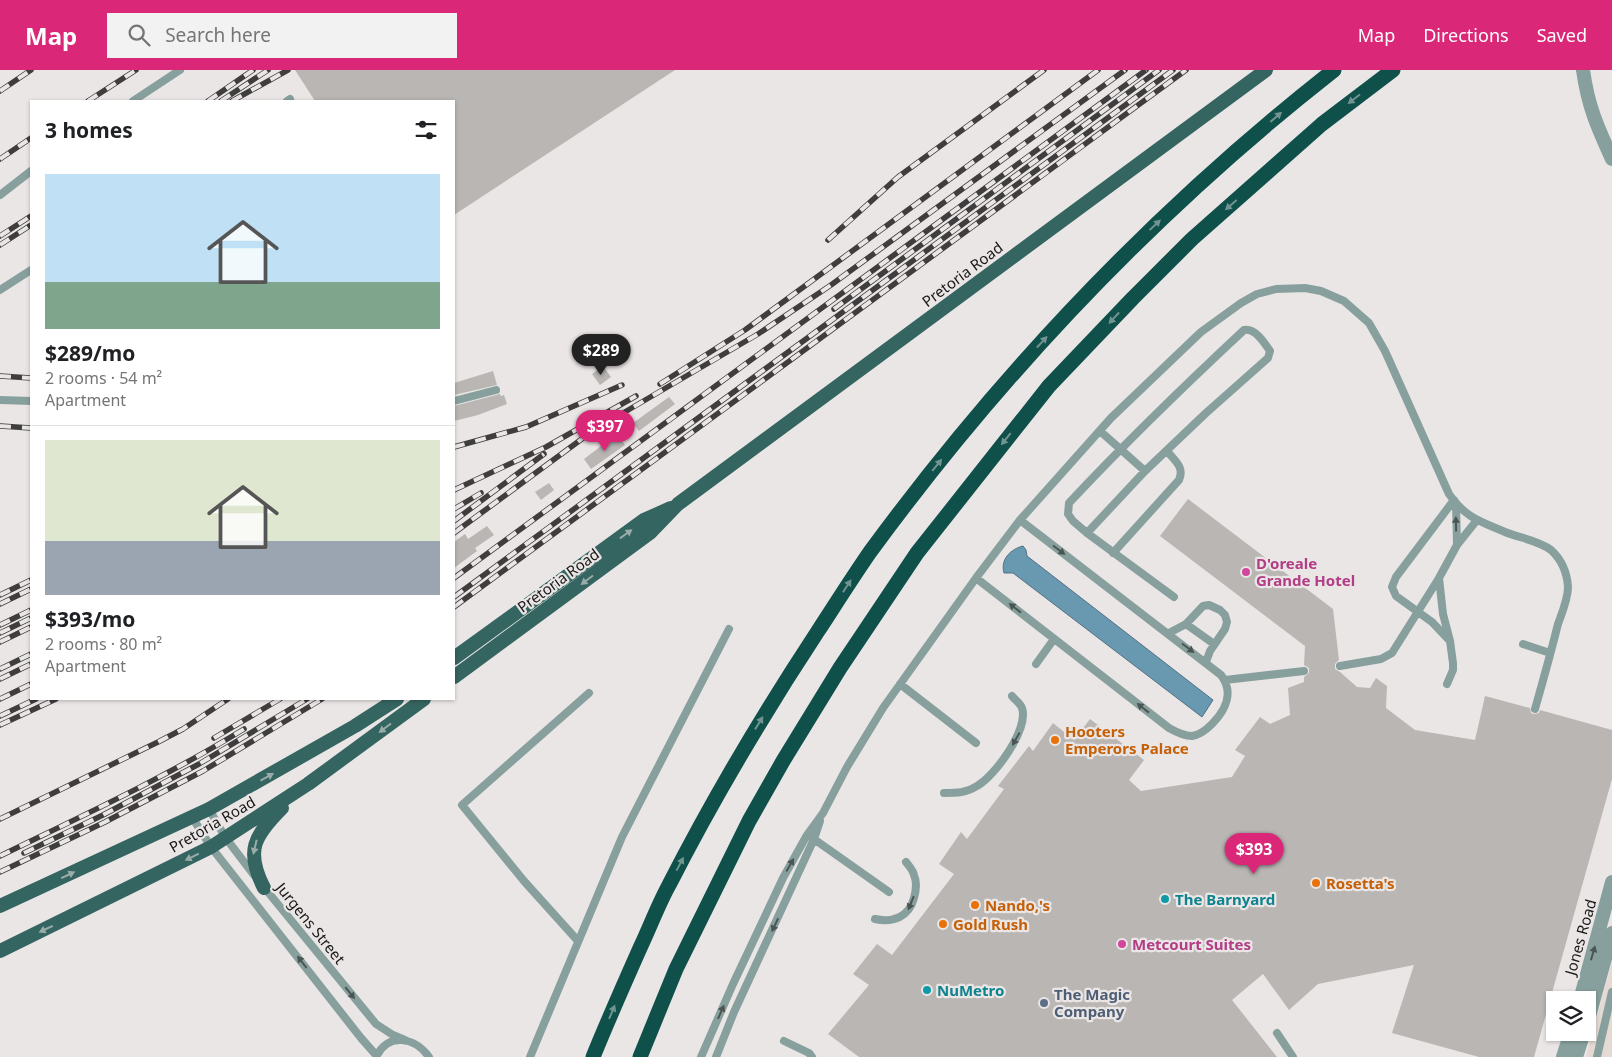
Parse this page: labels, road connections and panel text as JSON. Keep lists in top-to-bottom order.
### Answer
{
  "streets": {
    "main road": ["Pretoria Road"],
    "street": ["Jones Road"],
    "lane": ["Jurgens Street"]
  },
  "crossings": [
    ["Pretoria Road", "Jurgens Street"]
  ],
  "places": [
    "D'oreale Grande Hotel",
    "Hooters Emperors Palace",
    "Rosetta's",
    "The Barnyard",
    "Nando,'s",
    "Gold Rush",
    "Metcourt Suites",
    "NuMetro",
    "The Magic Company"
  ],
  "page": {
    "header": "Map",
    "search": "Search here",
    "nav": ["Map", "Directions", "Saved"],
    "heading": "3 homes",
    "list": [
      {
        "name": "$289/mo",
        "note": "2 rooms · 54 m² · Apartment"
      },
      {
        "name": "$393/mo",
        "note": "2 rooms · 80 m² · Apartment"
      }
    ],
    "price": ["$289", "$397", "$393"]
  }
}
